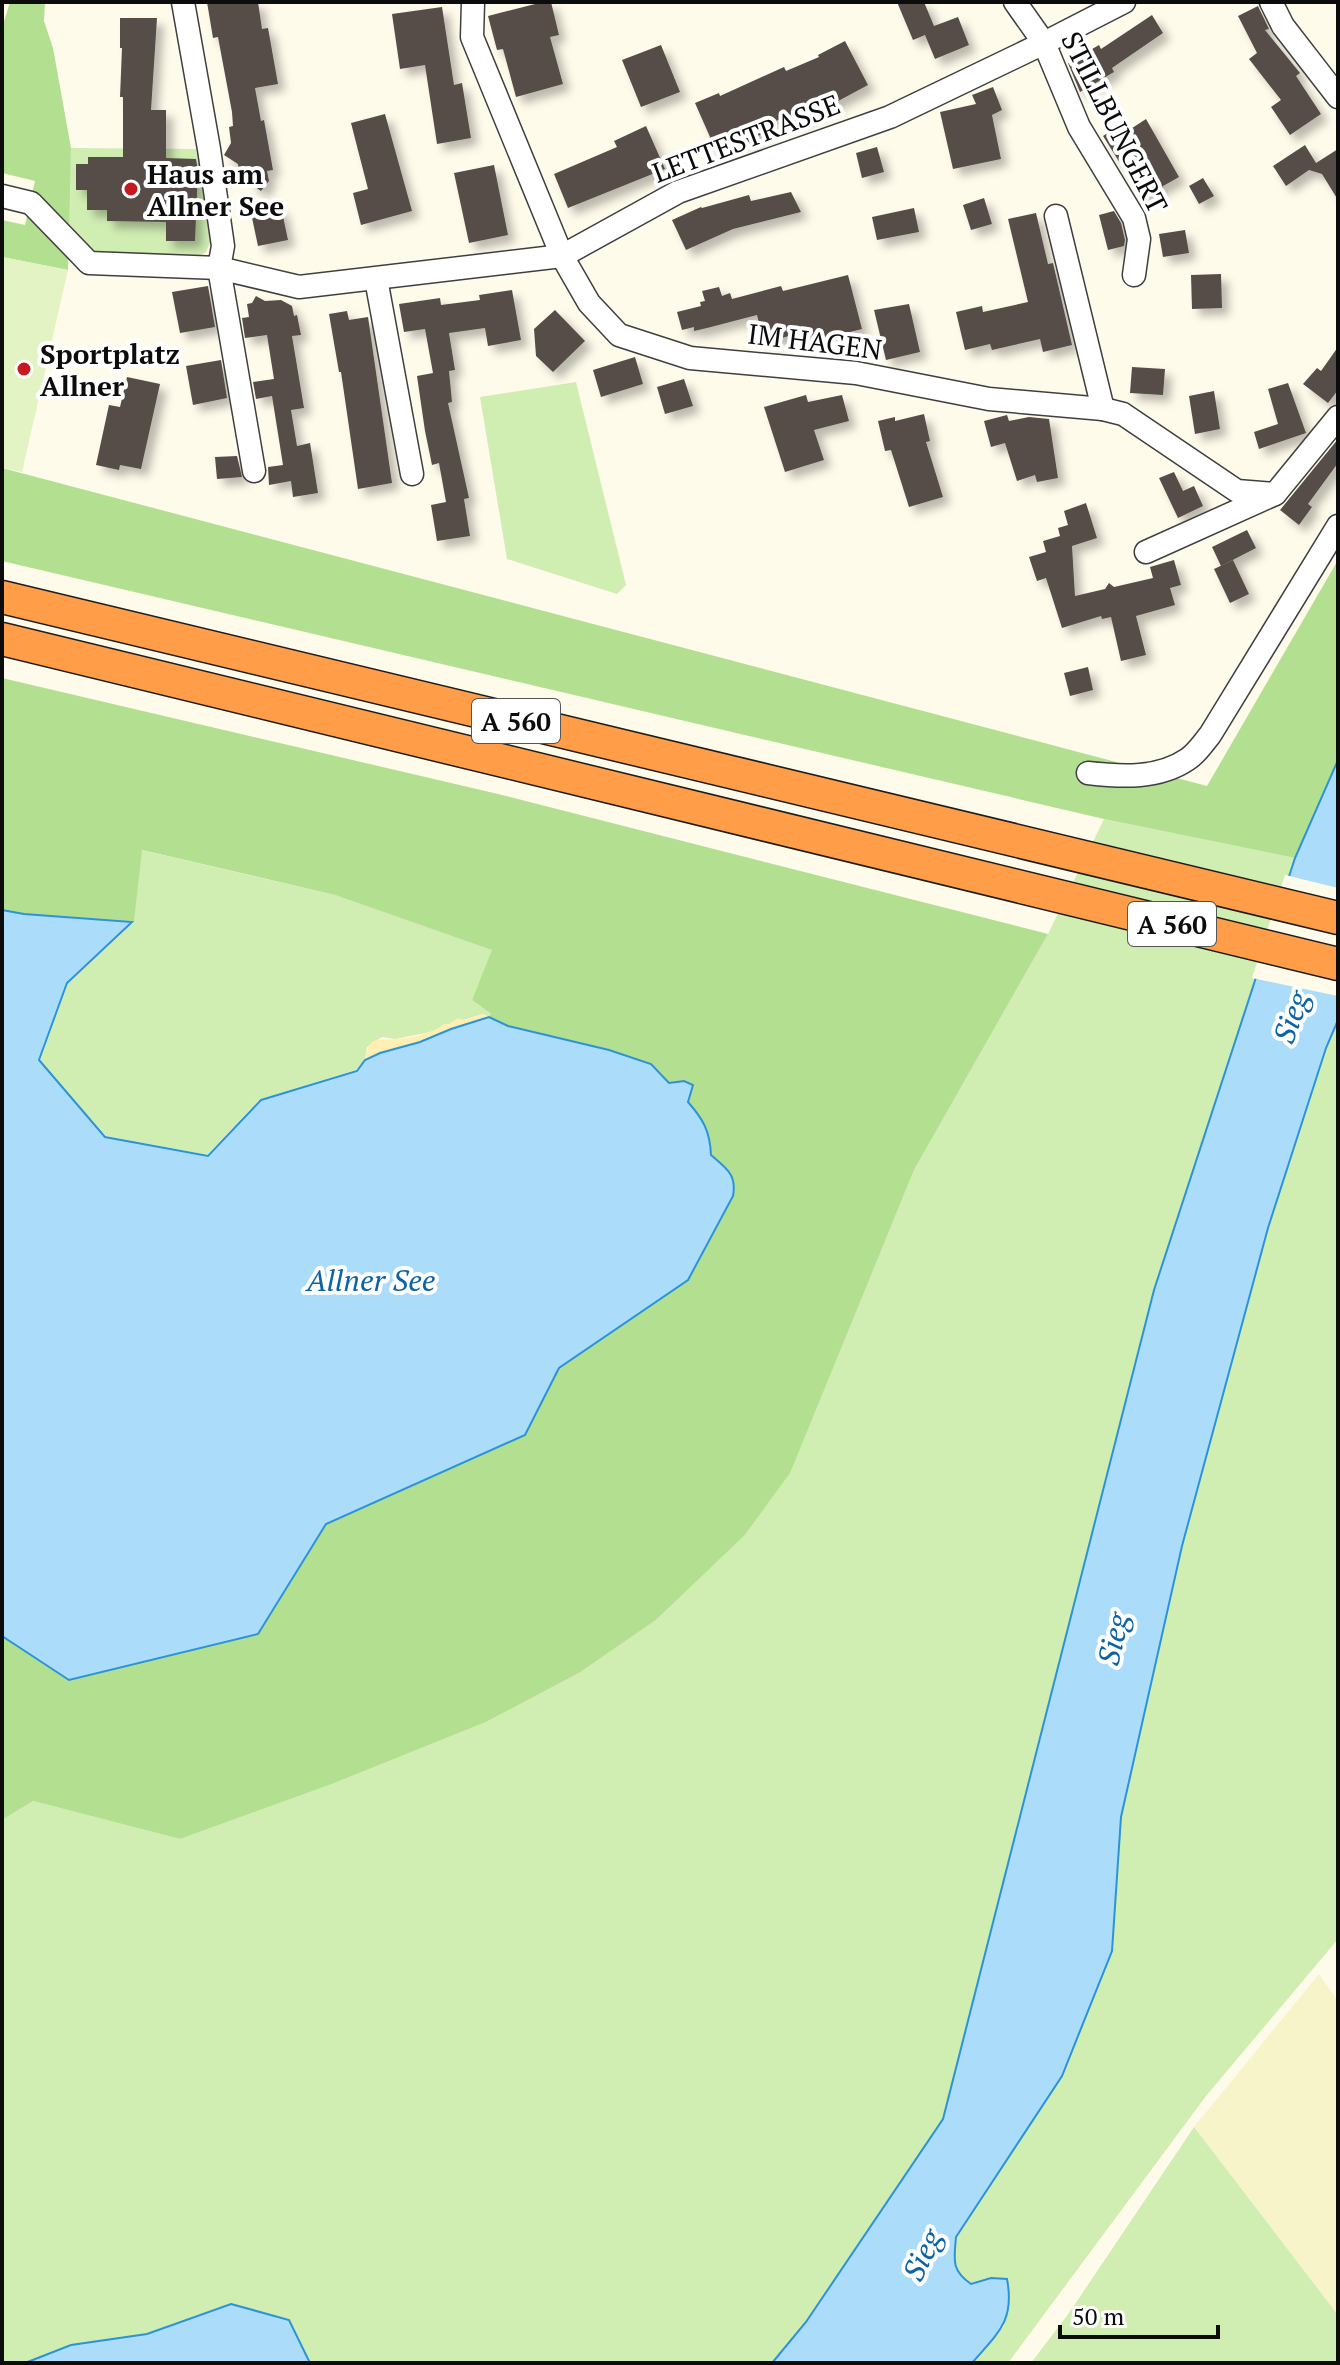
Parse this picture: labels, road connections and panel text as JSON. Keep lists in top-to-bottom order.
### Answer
{
  "streets": {
    "highway": ["A 560"],
    "street": ["STILLBUNGERT", "LETTESTRASSE", "IM HAGEN"]
  },
  "crossings": [
    ["STILLBUNGERT", "LETTESTRASSE"],
    ["LETTESTRASSE", "IM HAGEN"]
  ],
  "water": ["Sieg", "Allner See"],
  "places": ["Haus am Allner See", "Sportplatz Allner"],
  "scale_bar": "50 m"
}
